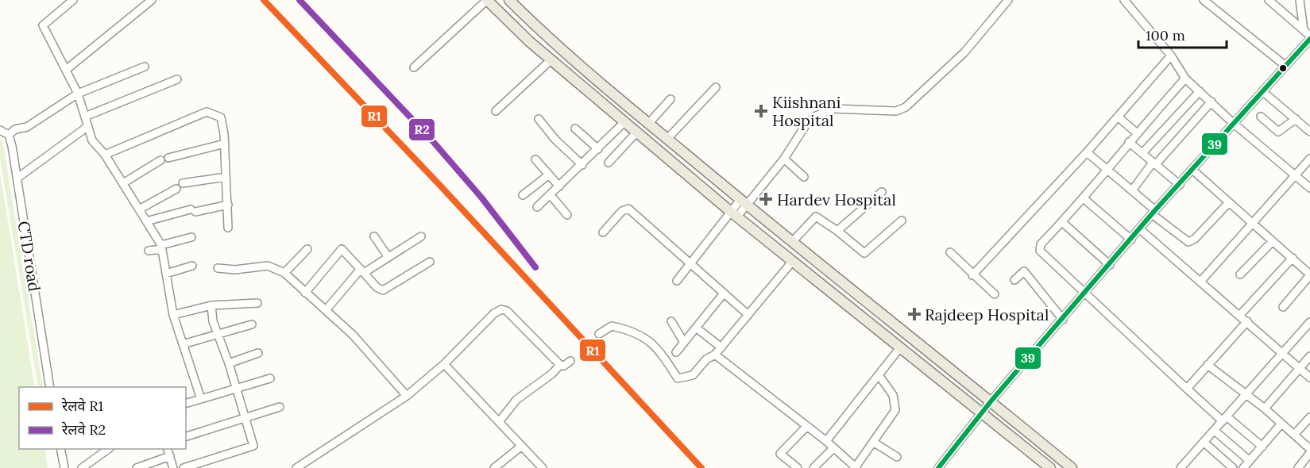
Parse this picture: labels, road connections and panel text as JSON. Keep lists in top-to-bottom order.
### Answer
{
  "streets": {
    "street": ["CTD road"]
  },
  "places": {
    "health": ["Kiishnani Hospital", "Hardev Hospital", "Rajdeep Hospital"]
  },
  "lines": ["rail line R1", "rail line R2", "transit line 39"],
  "legend": ["रेलवे R1", "रेलवे R2"],
  "scale_bar": "100 m"
}
